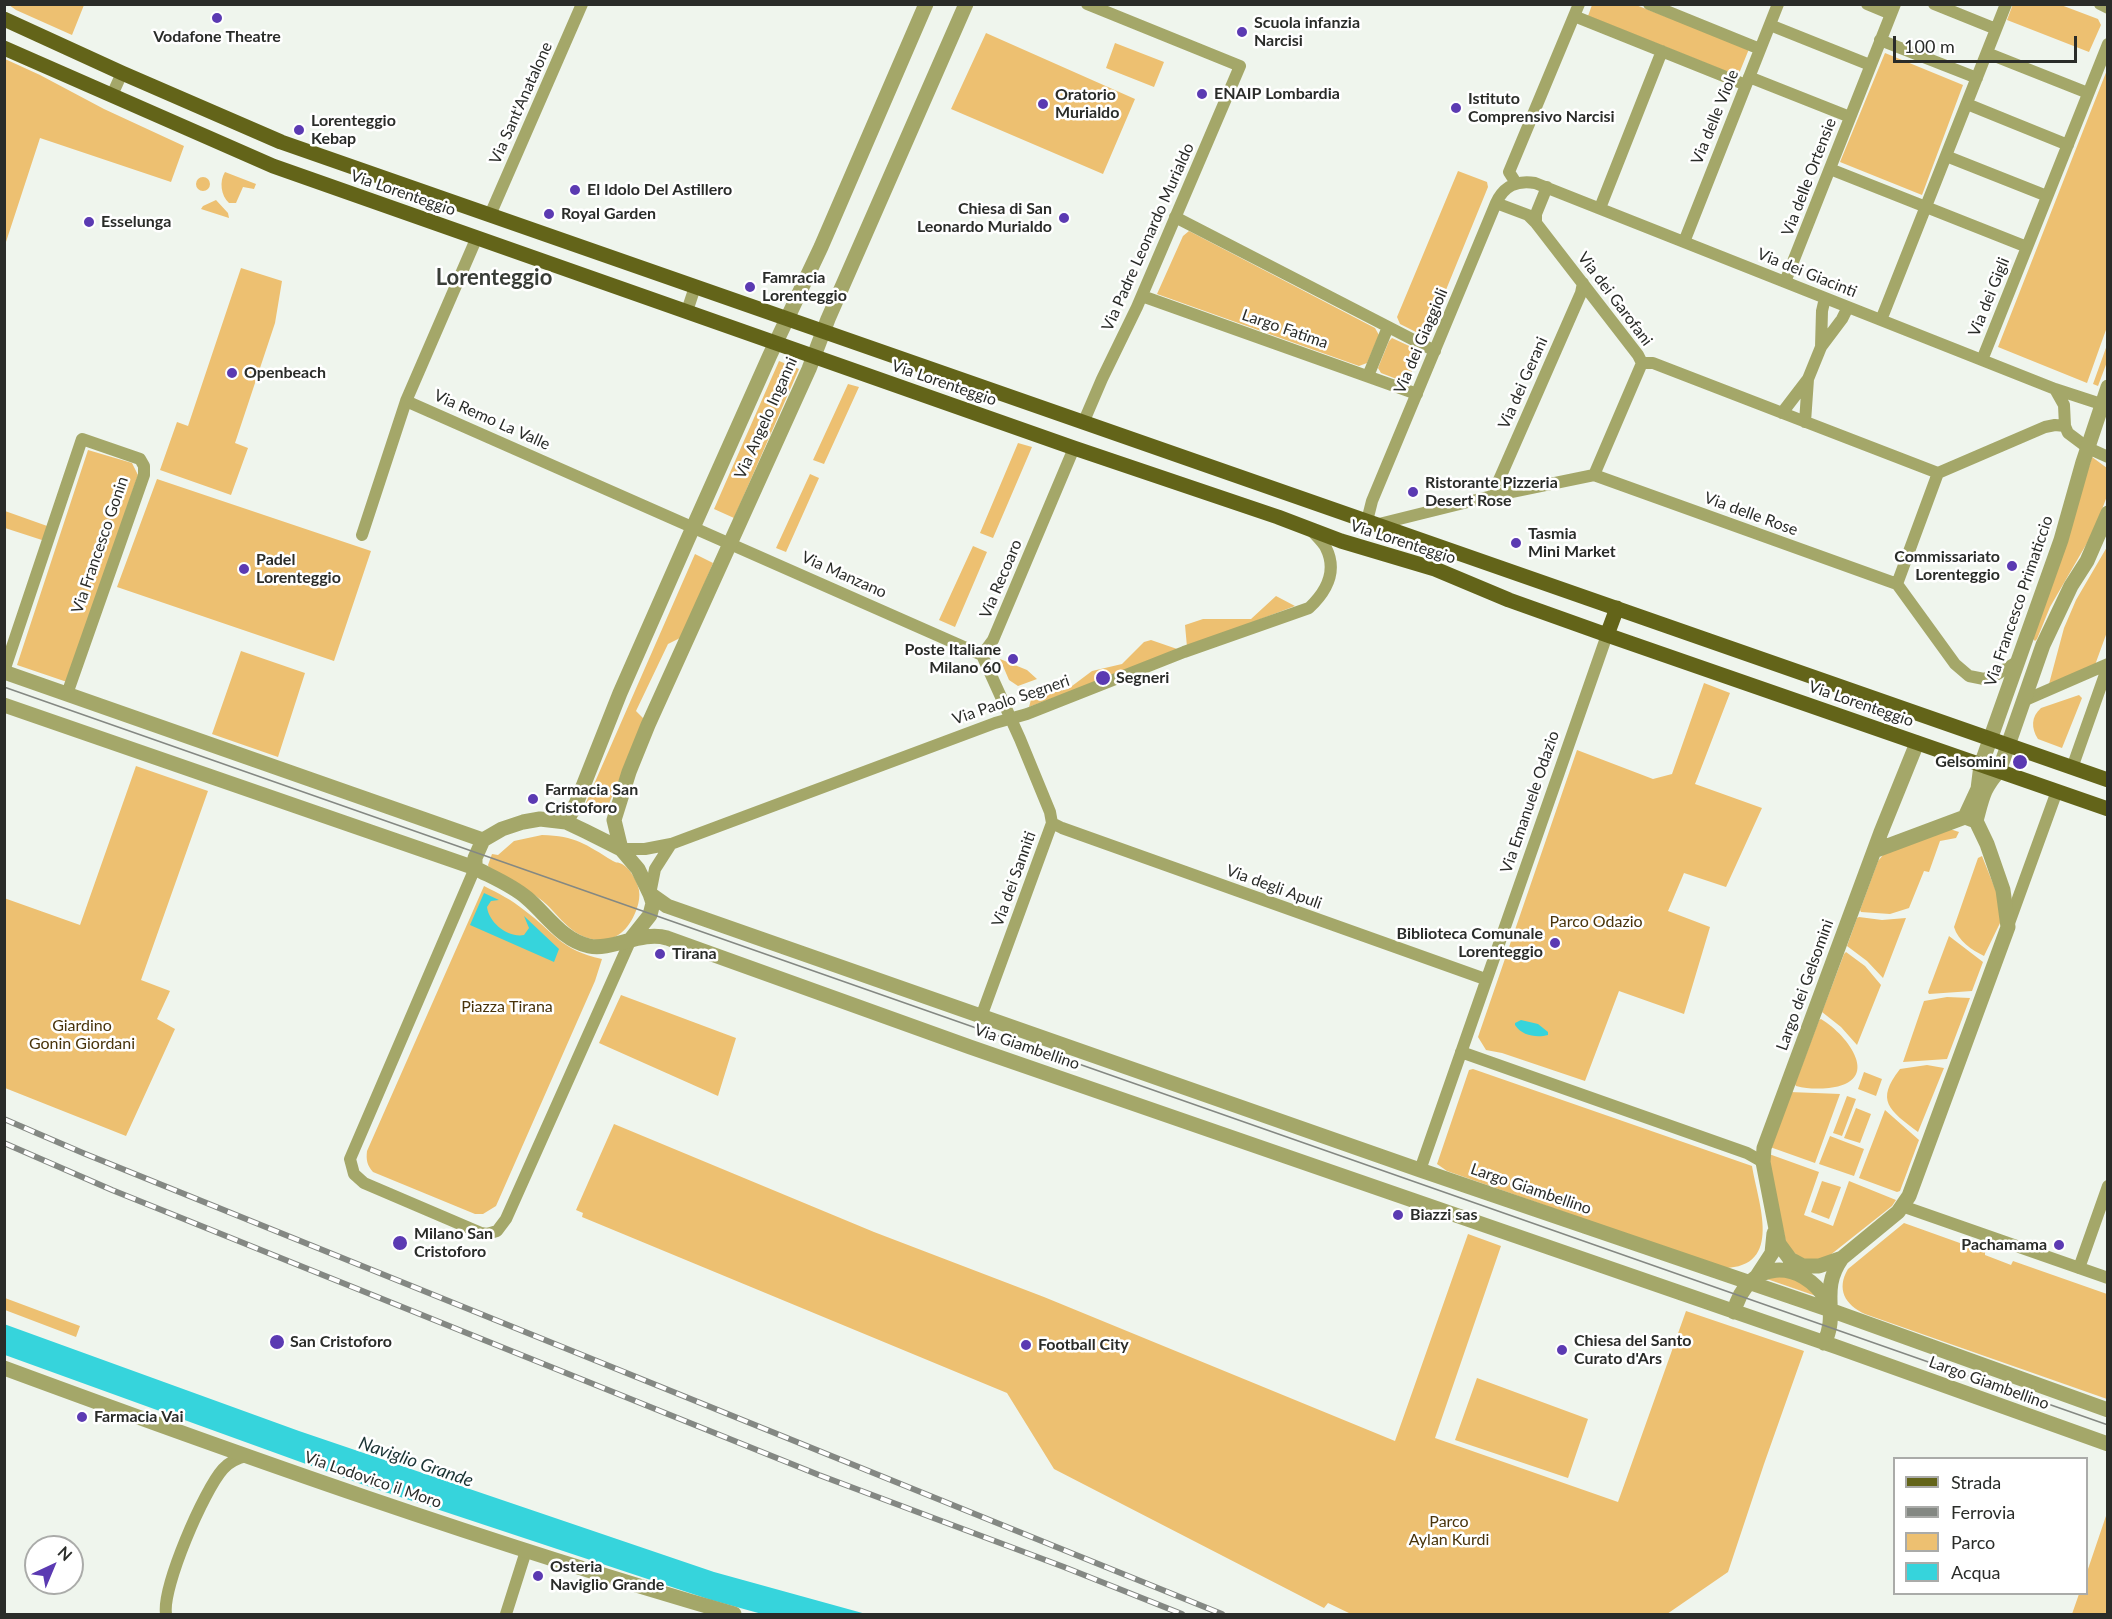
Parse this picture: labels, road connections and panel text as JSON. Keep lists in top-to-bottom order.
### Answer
{
  "streets": {
    "main road": ["Via Lorenteggio"],
    "street": [
      "Via Sant'Anatalone",
      "Via delle Viole",
      "Via delle Ortensie",
      "Via Padre Leonardo Murialdo",
      "Via dei Giacinti",
      "Via dei Gigli",
      "Via dei Garofani",
      "Largo Fatima",
      "Via dei Giaggioli",
      "Via dei Gerani",
      "Via Angelo Inganni",
      "Via Remo La Valle",
      "Via delle Rose",
      "Via Francesco Gonin",
      "Via Manzano",
      "Via Recoaro",
      "Via Francesco Primaticcio",
      "Via Paolo Segneri",
      "Via Emanuele Odazio",
      "Via dei Sanniti",
      "Via degli Apuli",
      "Largo dei Gelsomini",
      "Via Giambellino",
      "Largo Giambellino",
      "Via Lodovico il Moro"
    ]
  },
  "crossings": [
    ["Via Sant'Anatalone", "Via Lorenteggio"],
    ["Via delle Viole", "Via delle Ortensie"],
    ["Via delle Viole", "Via dei Giacinti"],
    ["Via delle Ortensie", "Via dei Giacinti"],
    ["Via delle Ortensie", "Via dei Gigli"],
    ["Via Lorenteggio", "Via Padre Leonardo Murialdo"],
    ["Via Lorenteggio", "Via dei Giaggioli"],
    ["Via Lorenteggio", "Via Angelo Inganni"],
    ["Via Lorenteggio", "Via Recoaro"],
    ["Via Lorenteggio", "Via Francesco Primaticcio"],
    ["Via Lorenteggio", "Via Paolo Segneri"],
    ["Via Lorenteggio", "Via Emanuele Odazio"],
    ["Via Lorenteggio", "Largo dei Gelsomini"],
    ["Via Padre Leonardo Murialdo", "Largo Fatima"],
    ["Via dei Giacinti", "Via dei Gigli"],
    ["Via dei Giacinti", "Via dei Giaggioli"],
    ["Via dei Giacinti", "Via Francesco Primaticcio"],
    ["Via dei Garofani", "Via dei Gerani"],
    ["Largo Fatima", "Via dei Giaggioli"],
    ["Via Angelo Inganni", "Via Remo La Valle"],
    ["Via Angelo Inganni", "Via Manzano"],
    ["Via Angelo Inganni", "Via Paolo Segneri"],
    ["Via Remo La Valle", "Via Manzano"],
    ["Via Manzano", "Via Recoaro"],
    ["Via Paolo Segneri", "Via dei Sanniti"],
    ["Via Emanuele Odazio", "Via degli Apuli"],
    ["Via dei Sanniti", "Via degli Apuli"],
    ["Via dei Sanniti", "Via Giambellino"],
    ["Largo dei Gelsomini", "Largo Giambellino"],
    ["Via Giambellino", "Largo Giambellino"]
  ],
  "districts": ["Lorenteggio"],
  "water": ["Naviglio Grande"],
  "parks": [
    "Parco Odazio",
    "Piazza Tirana",
    "Giardino Gonin Giordani",
    "Parco Aylan Kurdi"
  ],
  "places": [
    "Vodafone Theatre",
    "Scuola infanzia Narcisi",
    "ENAIP Lombardia",
    "Oratorio Murialdo",
    "Istituto Comprensivo Narcisi",
    "Lorenteggio Kebap",
    "El Idolo Del Astillero",
    "Royal Garden",
    "Chiesa di San Leonardo Murialdo",
    "Esselunga",
    "Famracia Lorenteggio",
    "Openbeach",
    "Ristorante Pizzeria Desert Rose",
    "Tasmia Mini Market",
    "Commissariato Lorenteggio",
    "Padel Lorenteggio",
    "Poste Italiane Milano 60",
    "Segneri",
    "Gelsomini",
    "Farmacia San Cristoforo",
    "Biblioteca Comunale Lorenteggio",
    "Tirana",
    "Biazzi sas",
    "Milano San Cristoforo",
    "Pachamama",
    "San Cristoforo",
    "Football City",
    "Chiesa del Santo Curato d'Ars",
    "Farmacia Vai",
    "Osteria Naviglio Grande"
  ],
  "legend": [
    "Strada",
    "Ferrovia",
    "Parco",
    "Acqua"
  ],
  "scale_bar": "100 m",
  "north": "top right"
}
